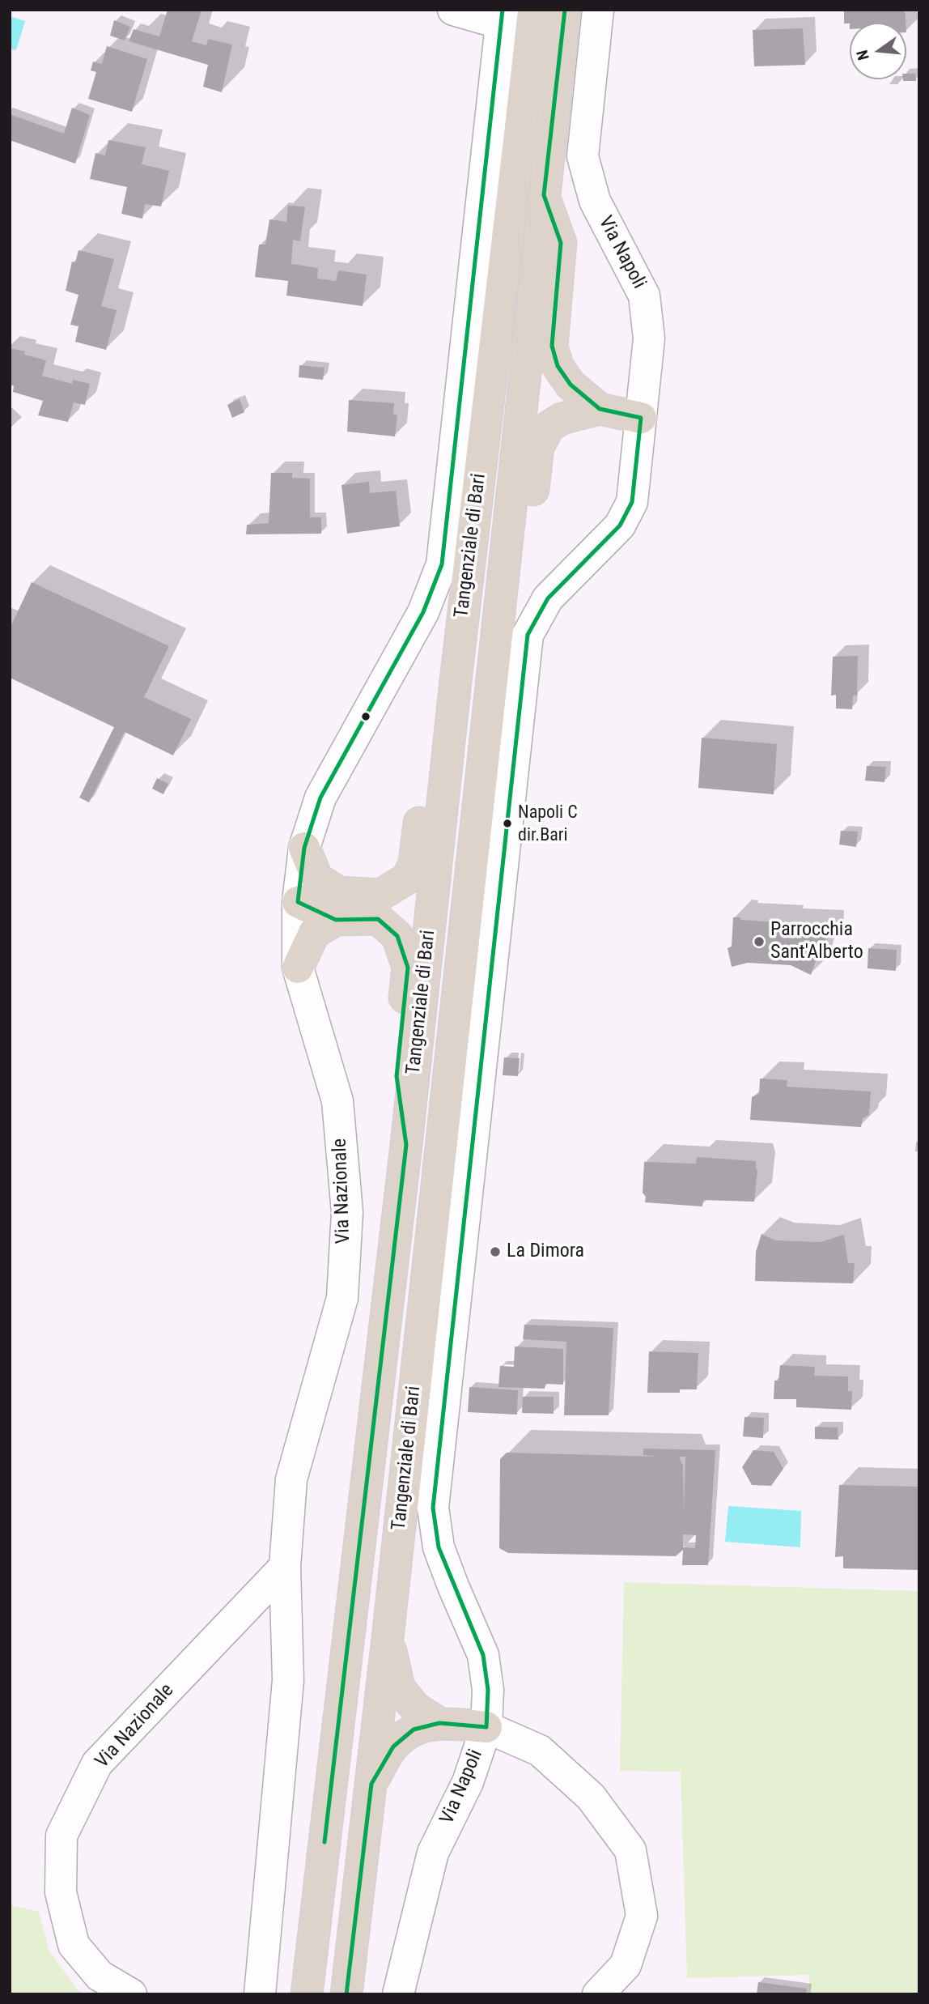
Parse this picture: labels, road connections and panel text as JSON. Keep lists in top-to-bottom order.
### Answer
{
  "streets": {
    "highway": ["Tangenziale di Bari"],
    "street": ["Via Napoli", "Via Nazionale"]
  },
  "places": ["Napoli C dir.Bari", "Parrocchia Sant'Alberto", "La Dimora"],
  "north": "left"
}
